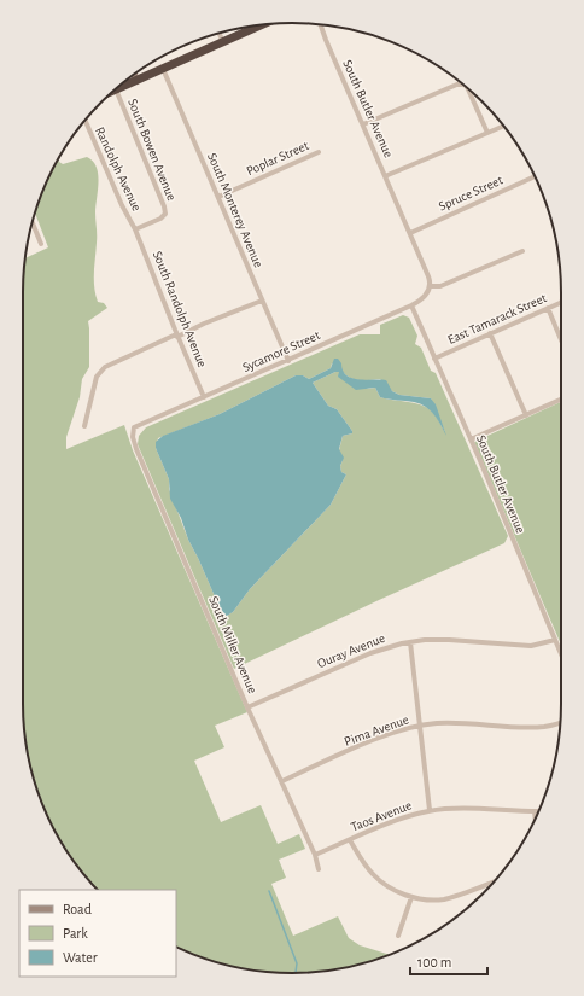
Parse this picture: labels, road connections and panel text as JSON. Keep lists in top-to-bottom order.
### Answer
{
  "streets": {
    "street": [
      "South Butler Avenue",
      "South Bowen Avenue",
      "Poplar Street",
      "Randolph Avenue",
      "Spruce Street",
      "South Monterey Avenue",
      "South Randolph Avenue",
      "East Tamarack Street",
      "Sycamore Street",
      "South Miller Avenue",
      "Ouray Avenue",
      "Pima Avenue",
      "Taos Avenue"
    ]
  },
  "crossings": [
    ["South Butler Avenue", "Spruce Street"],
    ["South Butler Avenue", "East Tamarack Street"],
    ["South Butler Avenue", "Sycamore Street"],
    ["South Butler Avenue", "Ouray Avenue"],
    ["South Bowen Avenue", "Randolph Avenue"],
    ["South Bowen Avenue", "South Randolph Avenue"],
    ["Poplar Street", "South Monterey Avenue"],
    ["Randolph Avenue", "South Randolph Avenue"],
    ["South Monterey Avenue", "Sycamore Street"],
    ["South Randolph Avenue", "Sycamore Street"],
    ["Sycamore Street", "South Miller Avenue"],
    ["South Miller Avenue", "Ouray Avenue"],
    ["South Miller Avenue", "Pima Avenue"],
    ["South Miller Avenue", "Taos Avenue"]
  ],
  "legend": ["Road", "Park", "Water"],
  "scale_bar": "100 m"
}
